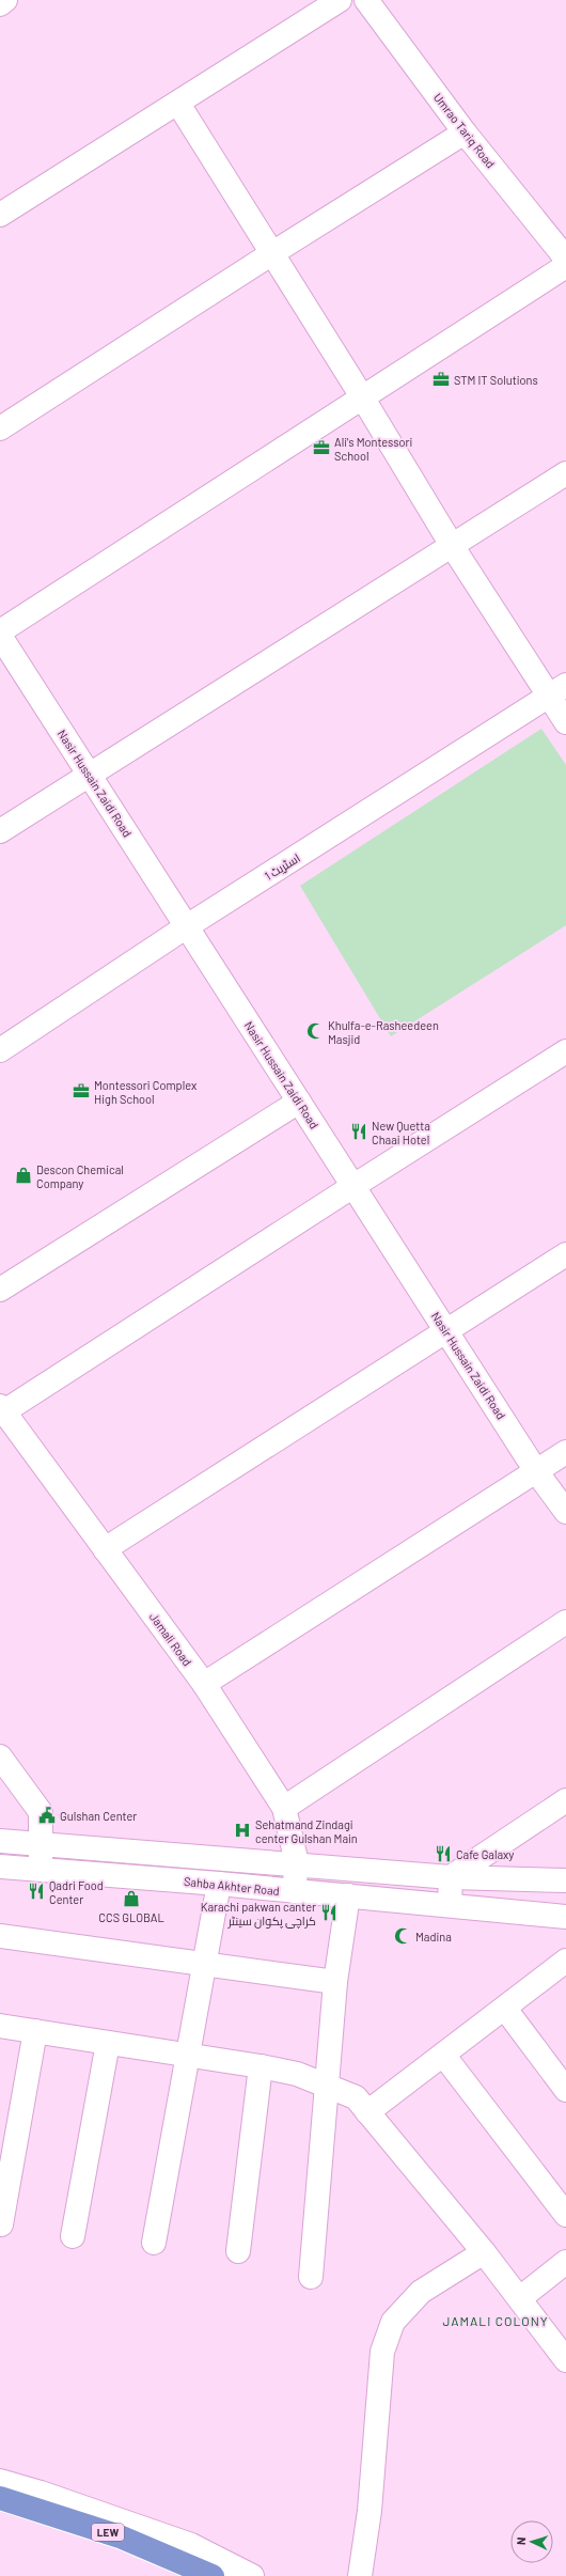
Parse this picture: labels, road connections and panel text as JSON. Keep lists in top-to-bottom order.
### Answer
{
  "streets": {
    "highway": ["LEW"],
    "street": [
      "Umrao Tariq Road",
      "Nasir Hussain Zaidi Road",
      "اسٹریٹ 1",
      "Jamali Road",
      "Sahba Akhter Road"
    ]
  },
  "crossings": [
    ["Nasir Hussain Zaidi Road", "اسٹریٹ 1"],
    ["Jamali Road", "Sahba Akhter Road"]
  ],
  "districts": ["JAMALI COLONY"],
  "places": {
    "office": ["STM IT Solutions", "Ali's Montessori School", "Montessori Complex High School"],
    "mosque": ["Khulfa-e-Rasheedeen Masjid", "Madina"],
    "restaurant": [
      "New Quetta Chaai Hotel",
      "Cafe Galaxy",
      "Qadri Food Center",
      "Karachi pakwan canter کراچی پکوان سینٹر"
    ],
    "shop": ["Descon Chemical Company", "CCS GLOBAL"],
    "public building": ["Gulshan Center"],
    "hospital": ["Sehatmand Zindagi center Gulshan Main"]
  },
  "north": "left"
}
